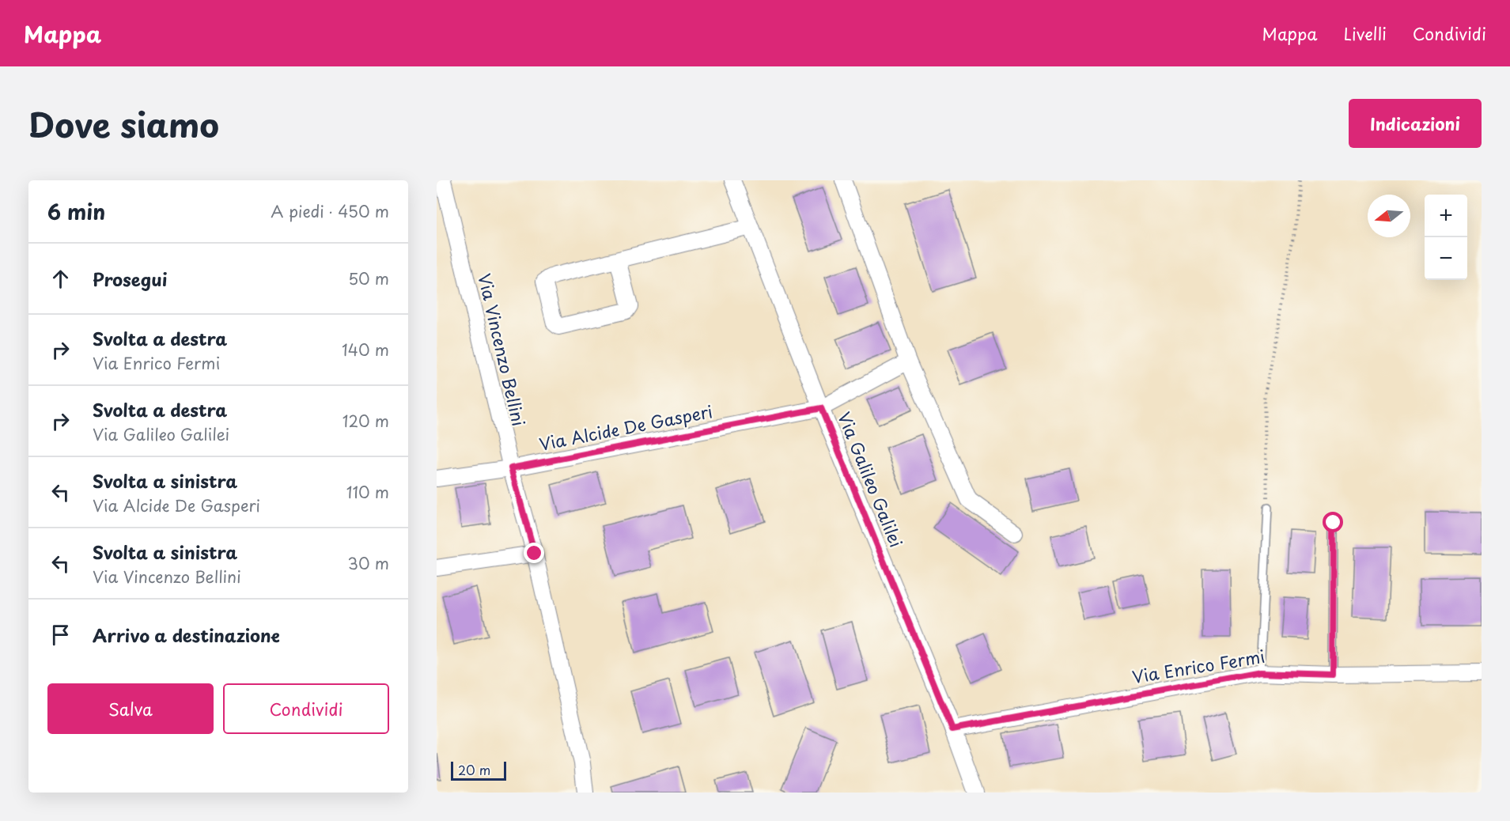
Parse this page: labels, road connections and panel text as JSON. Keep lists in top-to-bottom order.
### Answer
{
  "streets": {
    "street": [
      "Via Vincenzo Bellini",
      "Via Alcide De Gasperi",
      "Via Galileo Galilei",
      "Via Enrico Fermi"
    ]
  },
  "crossings": [
    ["Via Vincenzo Bellini", "Via Alcide De Gasperi"],
    ["Via Alcide De Gasperi", "Via Galileo Galilei"],
    ["Via Galileo Galilei", "Via Enrico Fermi"]
  ],
  "scale_bar": "20 m",
  "north": "left",
  "page": {
    "header": "Mappa",
    "nav": ["Mappa", "Livelli", "Condividi"],
    "title": "Dove siamo",
    "buttons": [
      "Indicazioni",
      ["Salva", "Condividi"]
    ],
    "heading": ["6 min", "A piedi · 450 m"],
    "map_buttons": ["+", "−"],
    "list": [
      ["Prosegui", "50 m"],
      ["Svolta a destra", "Via Enrico Fermi", "140 m"],
      ["Svolta a destra", "Via Galileo Galilei", "120 m"],
      ["Svolta a sinistra", "Via Alcide De Gasperi", "110 m"],
      ["Svolta a sinistra", "Via Vincenzo Bellini", "30 m"],
      "Arrivo a destinazione"
    ],
    "scale": "20 m"
  }
}
